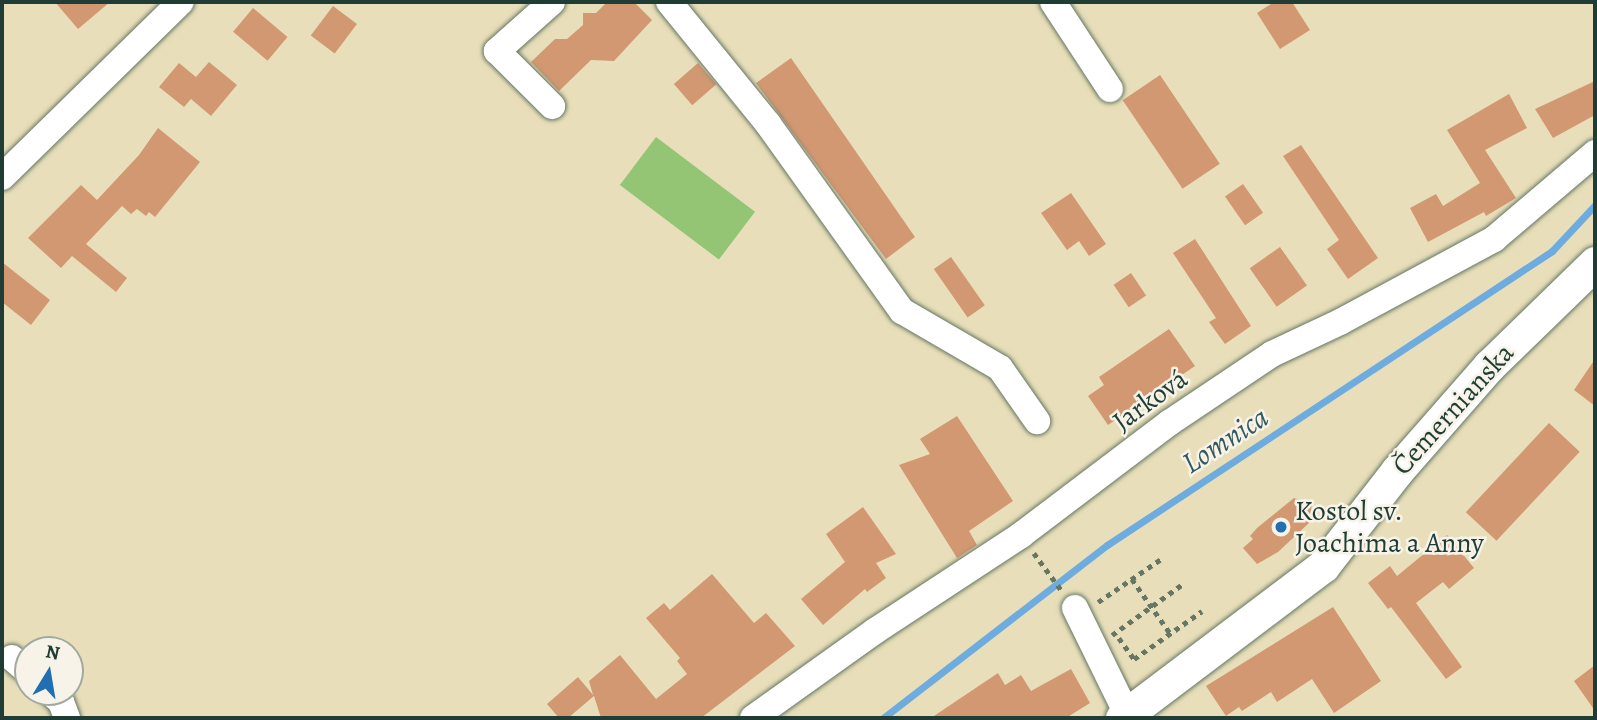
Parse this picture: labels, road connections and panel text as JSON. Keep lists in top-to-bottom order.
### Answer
{
  "streets": {
    "main road": ["Čemernianska"],
    "street": ["Jarková"]
  },
  "water": ["Lomnica"],
  "places": ["Kostol sv. Joachima a Anny"],
  "north": "top"
}
